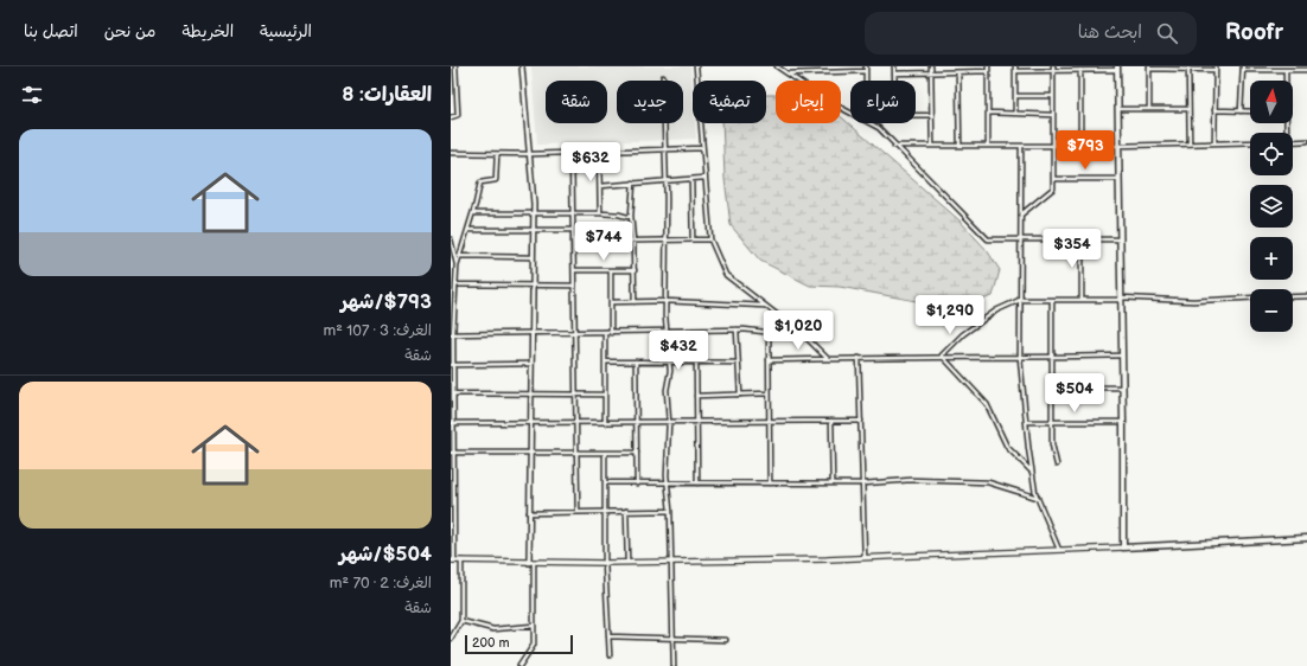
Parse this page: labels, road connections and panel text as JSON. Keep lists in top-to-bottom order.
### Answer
{
  "scale_bar": "200 m",
  "north": "top",
  "page": {
    "header": "Roofr",
    "search": "ابحث هنا",
    "nav": [
      "الرئيسية",
      "الخريطة",
      "من نحن",
      "اتصل بنا"
    ],
    "heading": "العقارات: 8",
    "map_buttons": ["+", "−"],
    "chip": [
      "شراء",
      "إيجار",
      "تصفية",
      "جديد",
      "شقة"
    ],
    "list": [
      {
        "name": "$793/شهر",
        "note": "الغرف: 3 · 107 m² · شقة"
      },
      {
        "name": "$504/شهر",
        "note": "الغرف: 2 · 70 m² · شقة"
      }
    ],
    "price": [
      "$793",
      "$632",
      "$744",
      "$354",
      "$1,290",
      "$1,020",
      "$432",
      "$504"
    ],
    "scale": "200 m"
  }
}
